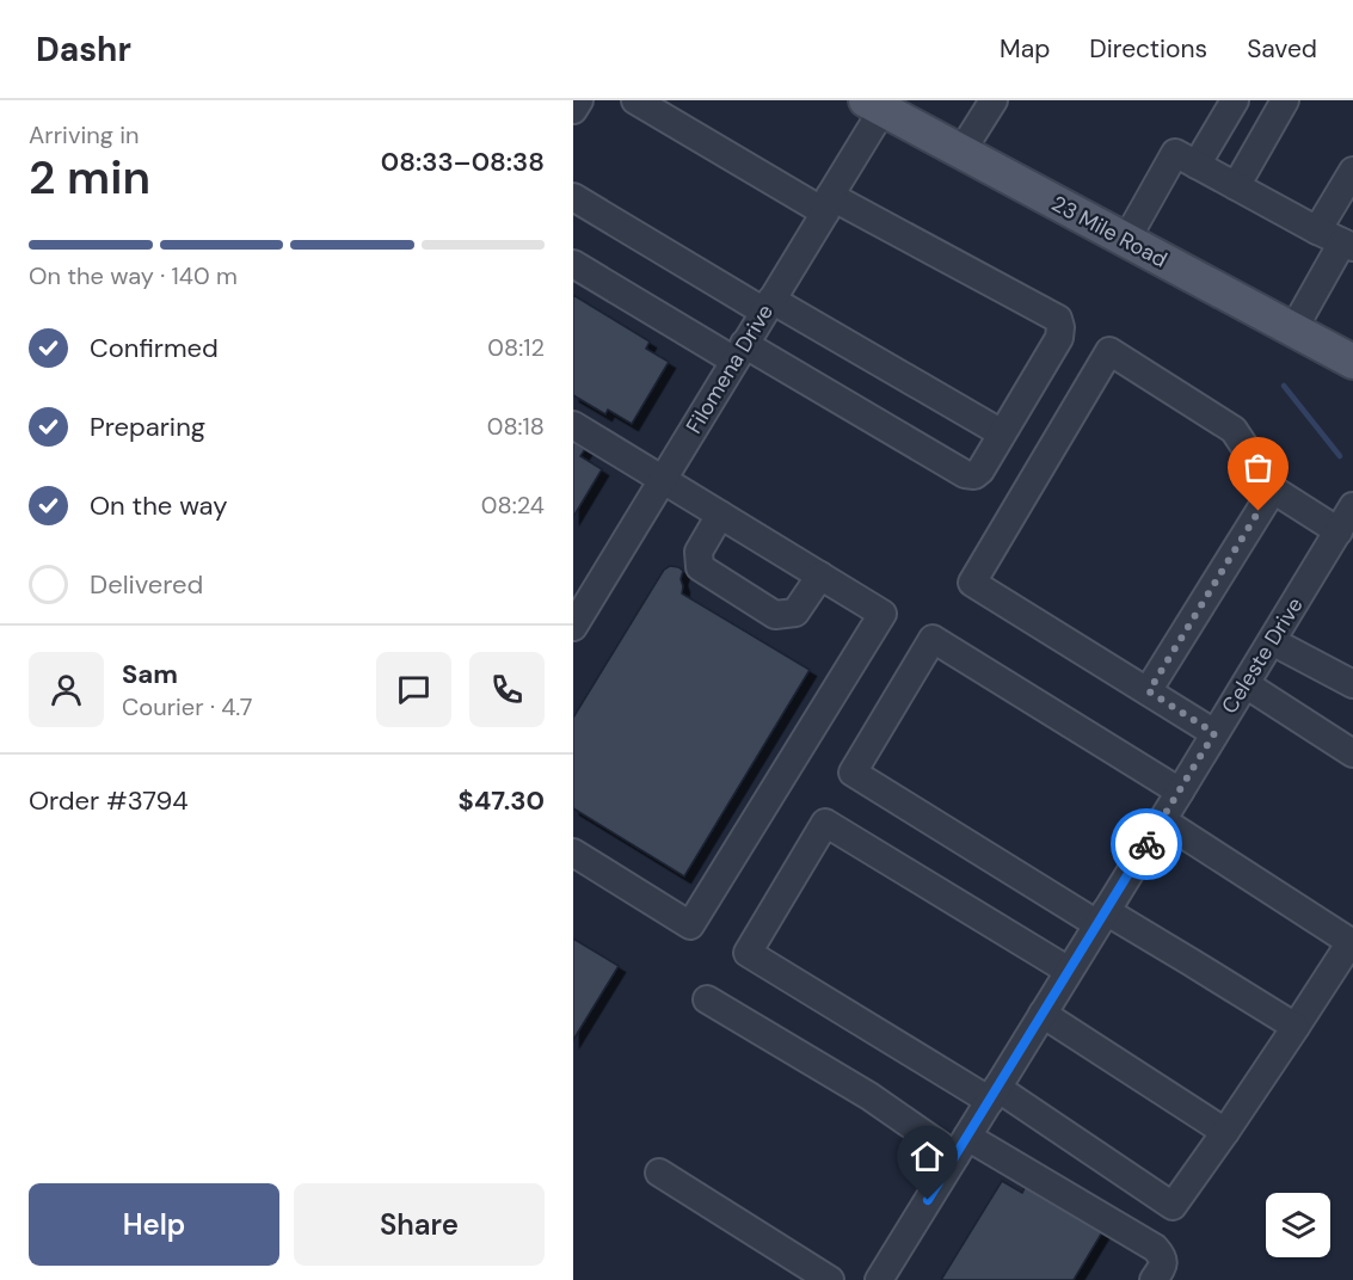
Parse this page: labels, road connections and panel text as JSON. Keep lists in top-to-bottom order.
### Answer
{
  "streets": {
    "main road": ["23 Mile Road"],
    "street": ["Filomena Drive", "Celeste Drive"]
  },
  "crossings": [
    ["23 Mile Road", "Filomena Drive"]
  ],
  "page": {
    "header": "Dashr",
    "nav": ["Map", "Directions", "Saved"],
    "heading": ["2 min", "Arriving in", "08:33–08:38"],
    "panel": [
      "Sam",
      "Courier · 4.7",
      "Order #3794",
      "$47.30"
    ],
    "bar": "On the way · 140 m",
    "list": [
      ["Confirmed", "08:12"],
      ["Preparing", "08:18"],
      ["On the way", "08:24"],
      "Delivered"
    ],
    "buttons": ["Help", "Share"]
  }
}
